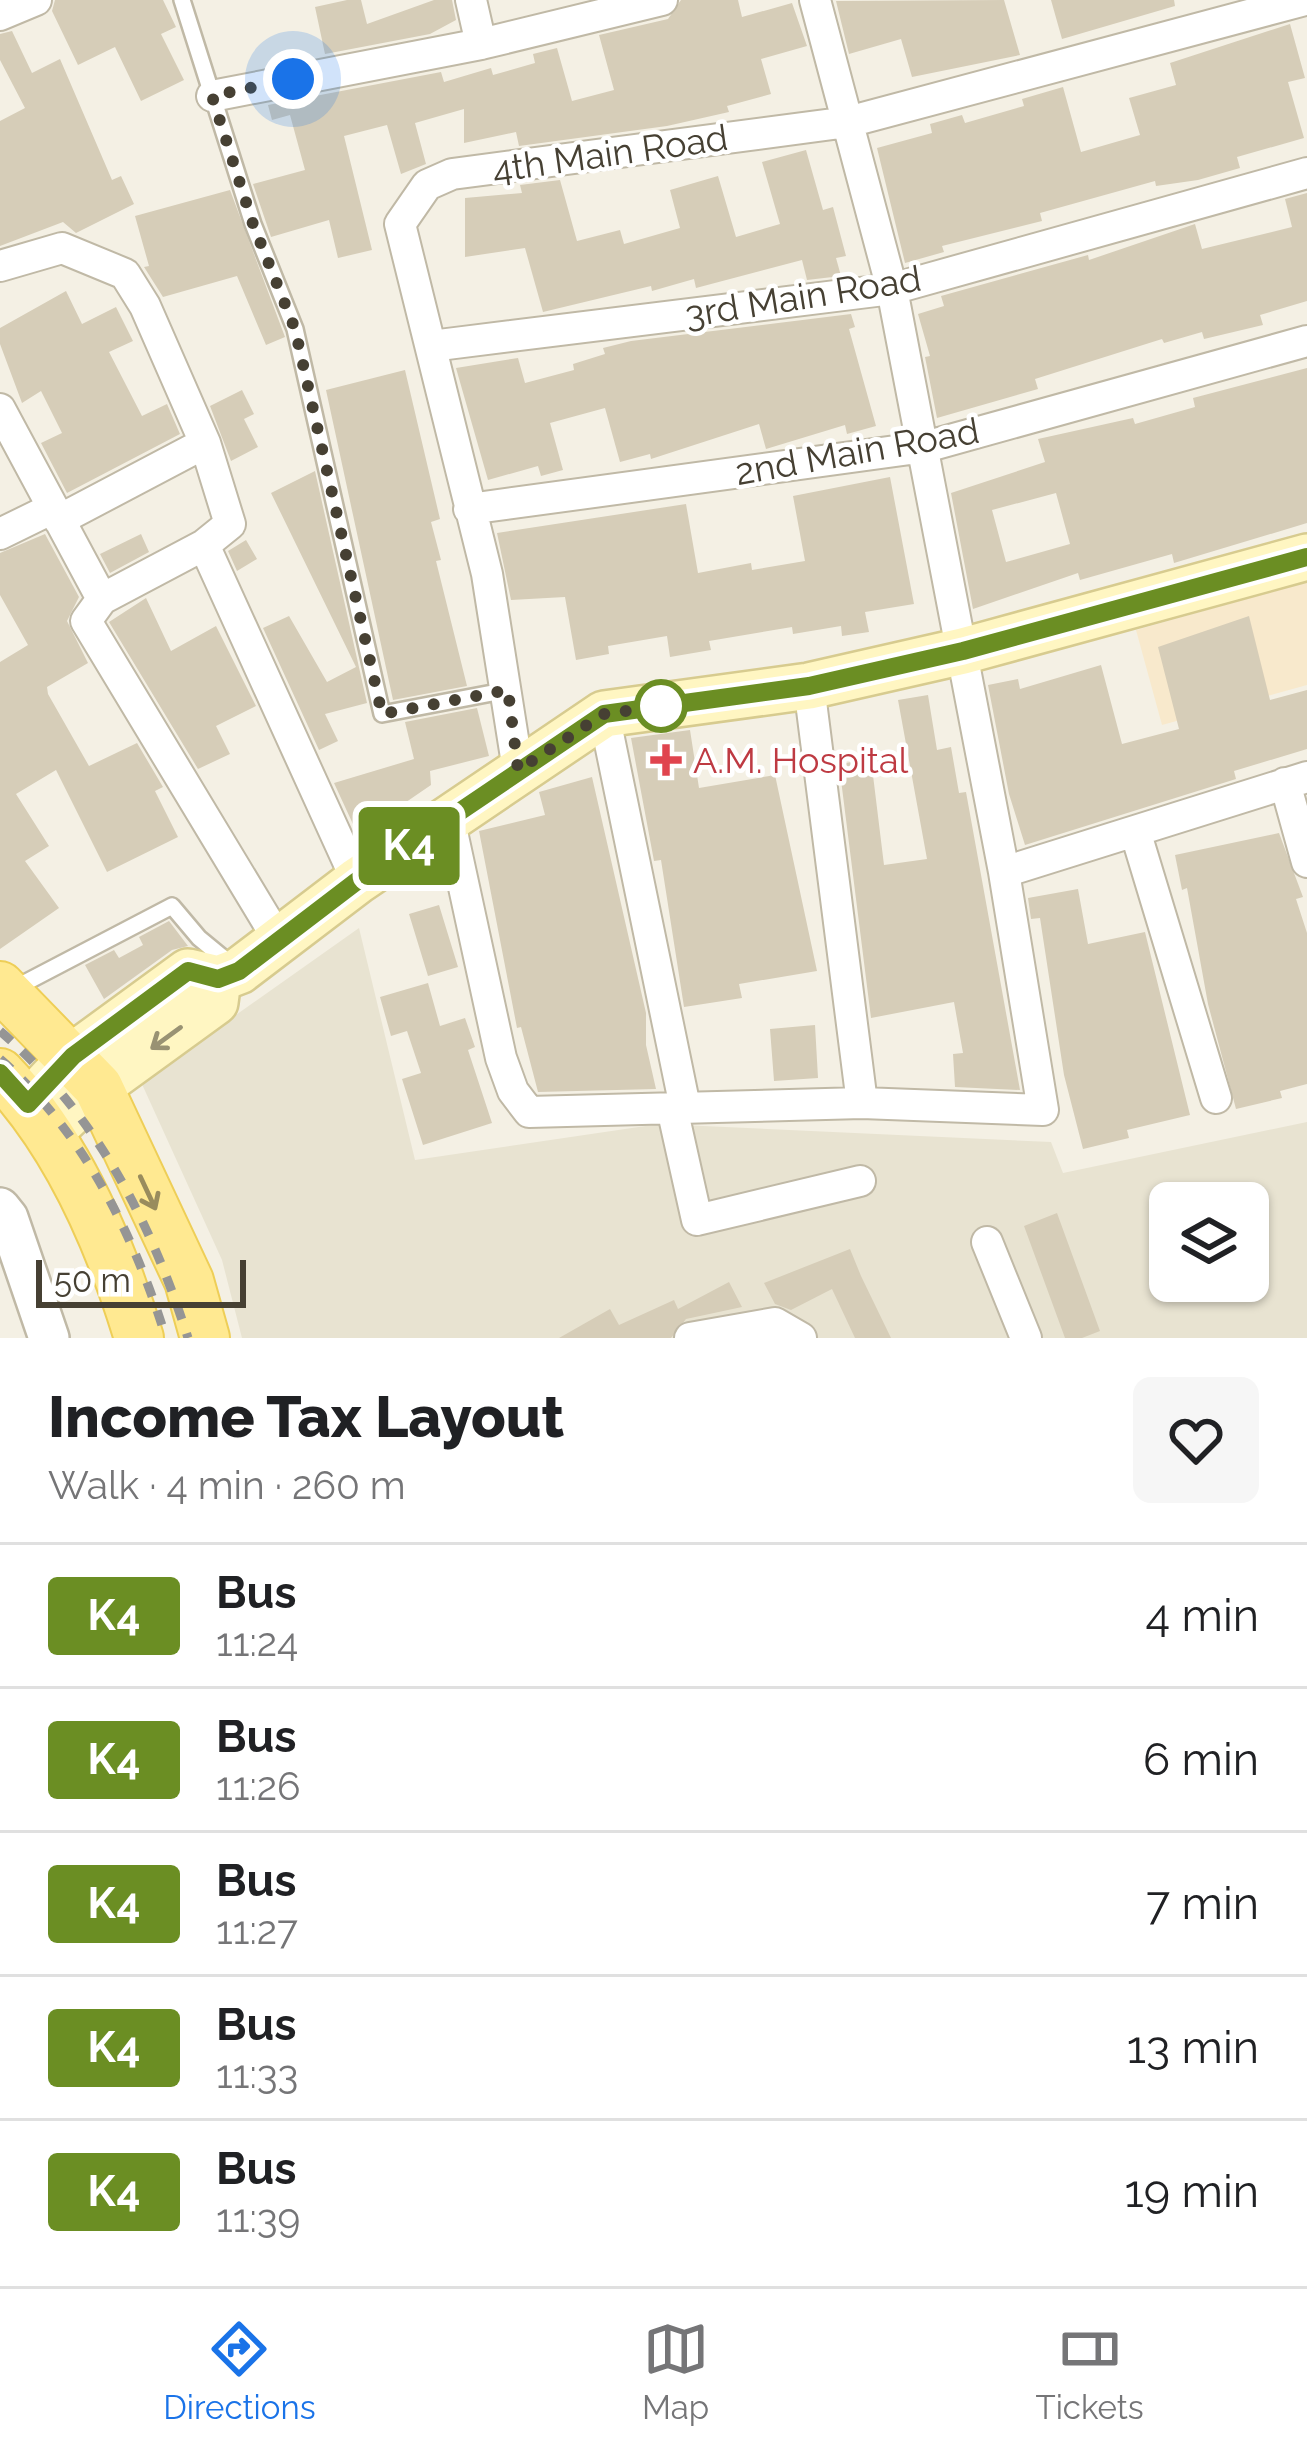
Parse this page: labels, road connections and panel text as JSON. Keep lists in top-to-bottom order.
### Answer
{
  "streets": {
    "street": ["4th Main Road", "3rd Main Road", "2nd Main Road"]
  },
  "crossings": [
    ["4th Main Road", "3rd Main Road"],
    ["4th Main Road", "2nd Main Road"]
  ],
  "places": {
    "health": ["A.M. Hospital"]
  },
  "lines": ["bus line K4"],
  "scale_bar": "50 m",
  "page": {
    "on_map": "K4",
    "scale": "50 m",
    "heading": ["Income Tax Layout", "Walk · 4 min · 260 m"],
    "list": [
      {
        "mark": "K4",
        "name": "Bus",
        "note": "11:24",
        "value": "4 min"
      },
      {
        "mark": "K4",
        "name": "Bus",
        "note": "11:26",
        "value": "6 min"
      },
      {
        "mark": "K4",
        "name": "Bus",
        "note": "11:27",
        "value": "7 min"
      },
      {
        "mark": "K4",
        "name": "Bus",
        "note": "11:33",
        "value": "13 min"
      },
      {
        "mark": "K4",
        "name": "Bus",
        "note": "11:39",
        "value": "19 min"
      }
    ],
    "tabs": ["Directions", "Map", "Tickets"]
  }
}
